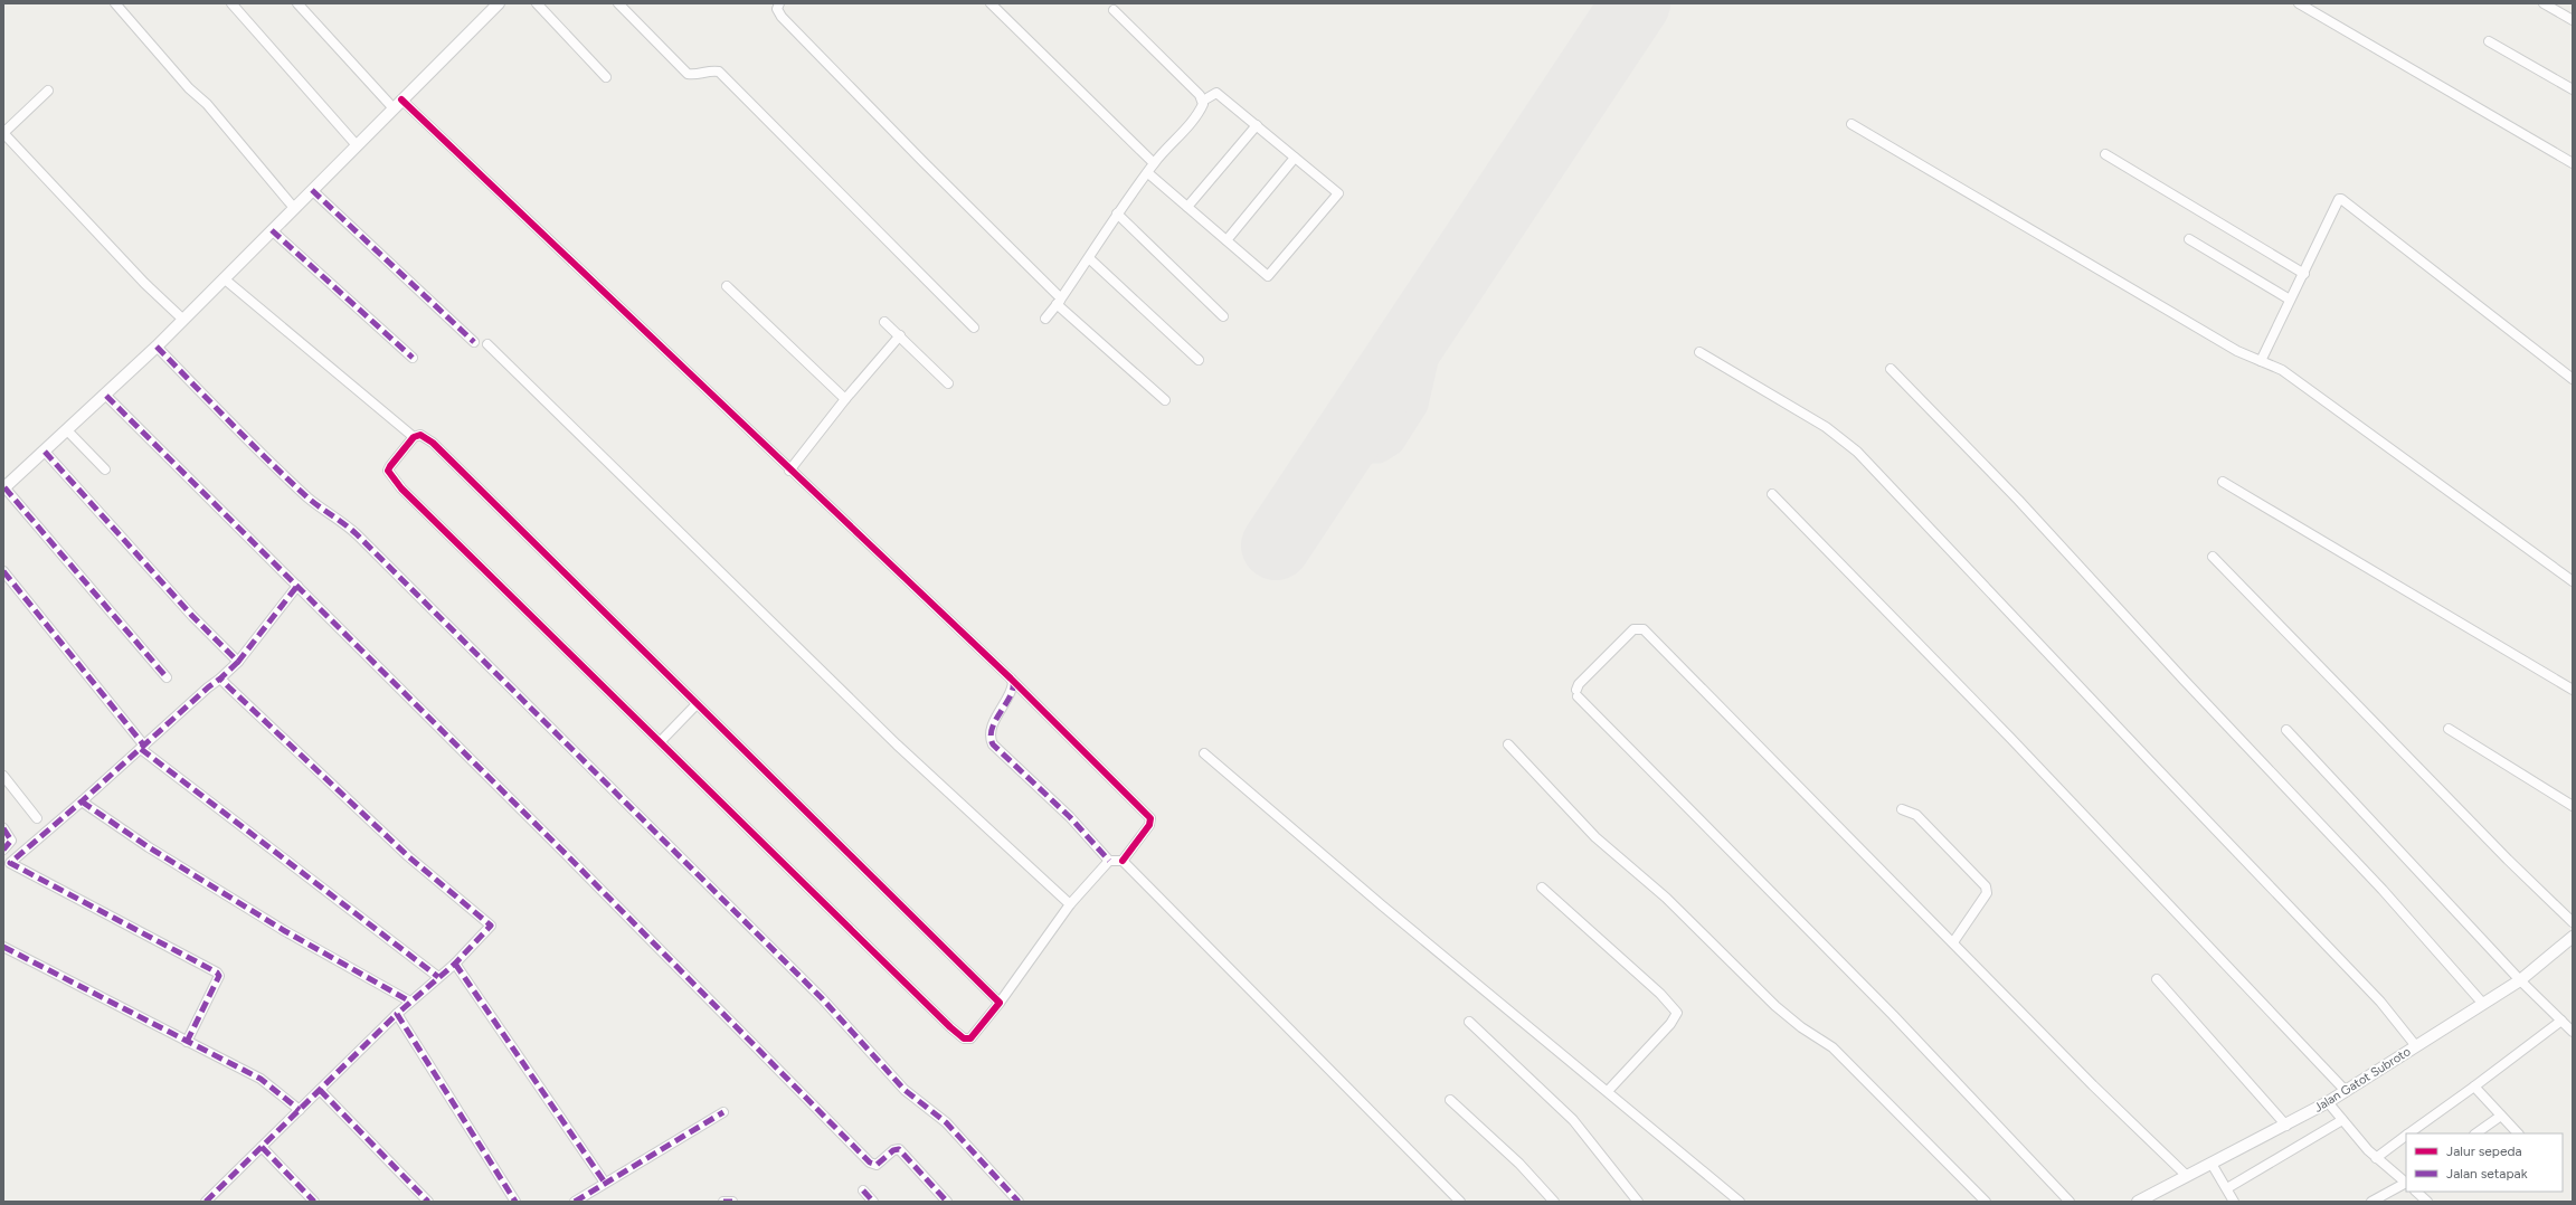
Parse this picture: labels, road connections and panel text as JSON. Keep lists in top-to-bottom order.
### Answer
{
  "streets": {
    "street": ["Jalan Gatot Subroto"]
  },
  "legend": ["Jalur sepeda", "Jalan setapak"]
}
